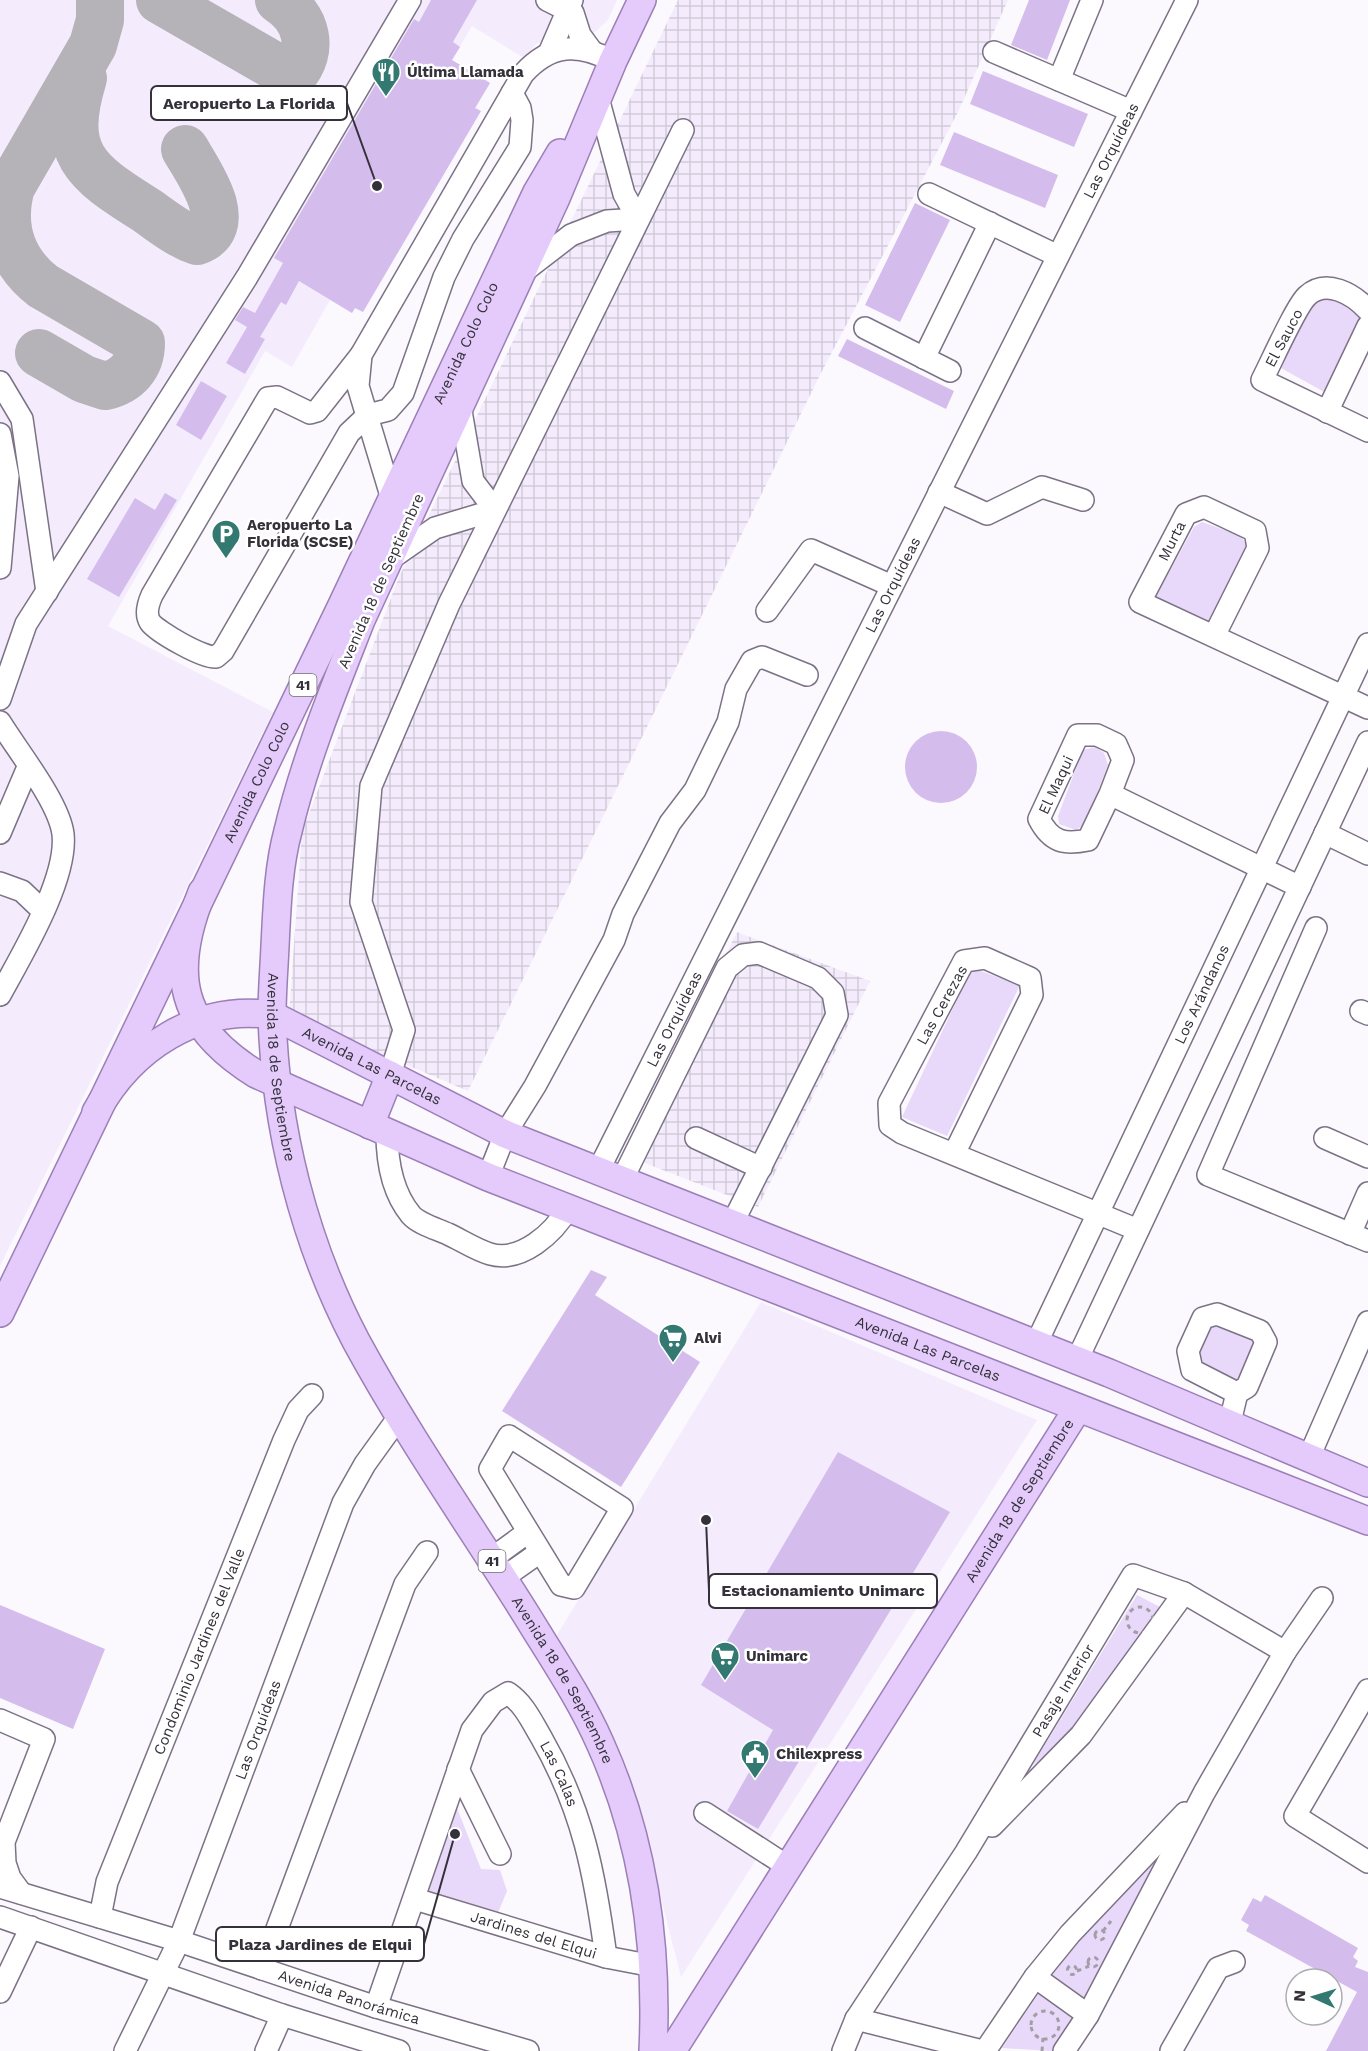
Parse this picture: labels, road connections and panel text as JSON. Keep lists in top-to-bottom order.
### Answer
{
  "streets": {
    "main road": [
      "Avenida Colo Colo",
      "Avenida 18 de Septiembre",
      "41",
      "Avenida Las Parcelas"
    ],
    "street": [
      "Las Orquídeas",
      "El Sauco",
      "Murta",
      "El Maqui",
      "Los Arándanos",
      "Las Cerezas",
      "Condominio Jardines del Valle",
      "Pasaje Interior",
      "Las Calas",
      "Jardines del Elqui",
      "Avenida Panorámica"
    ]
  },
  "crossings": [
    ["Las Orquídeas", "Avenida 18 de Septiembre"],
    ["Las Orquídeas", "Avenida Las Parcelas"],
    ["Las Orquídeas", "Avenida Panorámica"],
    ["Avenida Colo Colo", "Avenida 18 de Septiembre"],
    ["Avenida Colo Colo", "41"],
    ["Avenida Colo Colo", "Avenida Las Parcelas"],
    ["Murta", "Los Arándanos"],
    ["Avenida 18 de Septiembre", "41"],
    ["Avenida 18 de Septiembre", "Avenida Las Parcelas"],
    ["Avenida 18 de Septiembre", "Jardines del Elqui"],
    ["Los Arándanos", "Las Cerezas"],
    ["Los Arándanos", "Avenida Las Parcelas"],
    ["Condominio Jardines del Valle", "Avenida Panorámica"],
    ["Las Calas", "Jardines del Elqui"],
    ["Las Calas", "Avenida Panorámica"]
  ],
  "places": {
    "restaurant": ["Última Llamada"],
    "other": ["Aeropuerto La Florida", "Estacionamiento Unimarc", "Plaza Jardines de Elqui"],
    "parking": ["Aeropuerto La Florida (SCSE)"],
    "supermarket": ["Alvi", "Unimarc"],
    "public building": ["Chilexpress"]
  },
  "north": "left"
}
